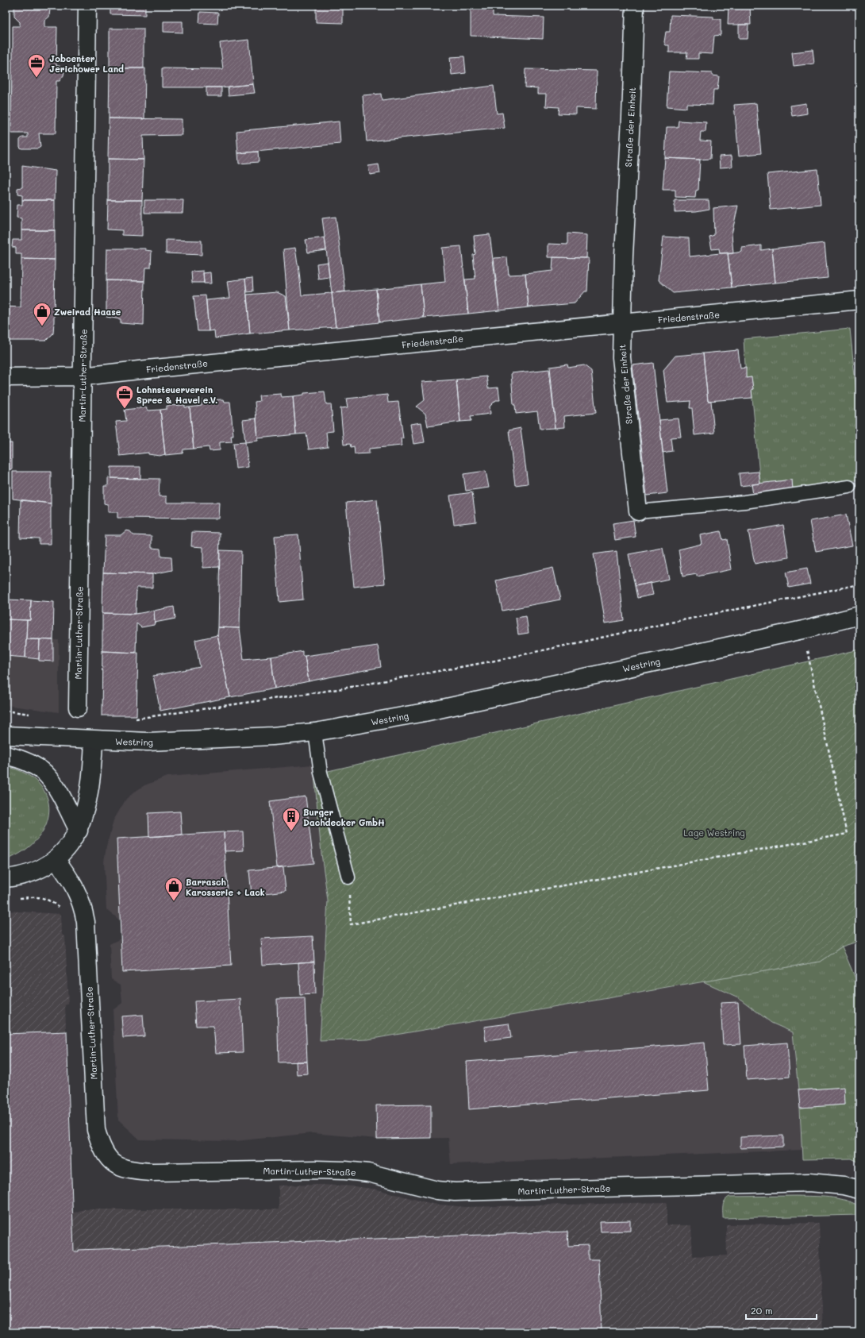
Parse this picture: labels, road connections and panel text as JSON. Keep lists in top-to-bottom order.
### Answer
{
  "streets": {
    "street": [
      "Straße der Einheit",
      "Friedenstraße",
      "Martin-Luther-Straße",
      "Westring"
    ]
  },
  "crossings": [
    ["Straße der Einheit", "Friedenstraße"],
    ["Friedenstraße", "Martin-Luther-Straße"]
  ],
  "parks": ["Lage Westring"],
  "places": {
    "office": ["Jobcenter Jerichower Land", "Lohnsteuerverein Spree & Havel e.V."],
    "shop": ["Zweirad Haase", "Barrasch Karosserie + Lack"],
    "building": ["Burger Dachdecker GmbH"]
  },
  "scale_bar": "20 m"
}
